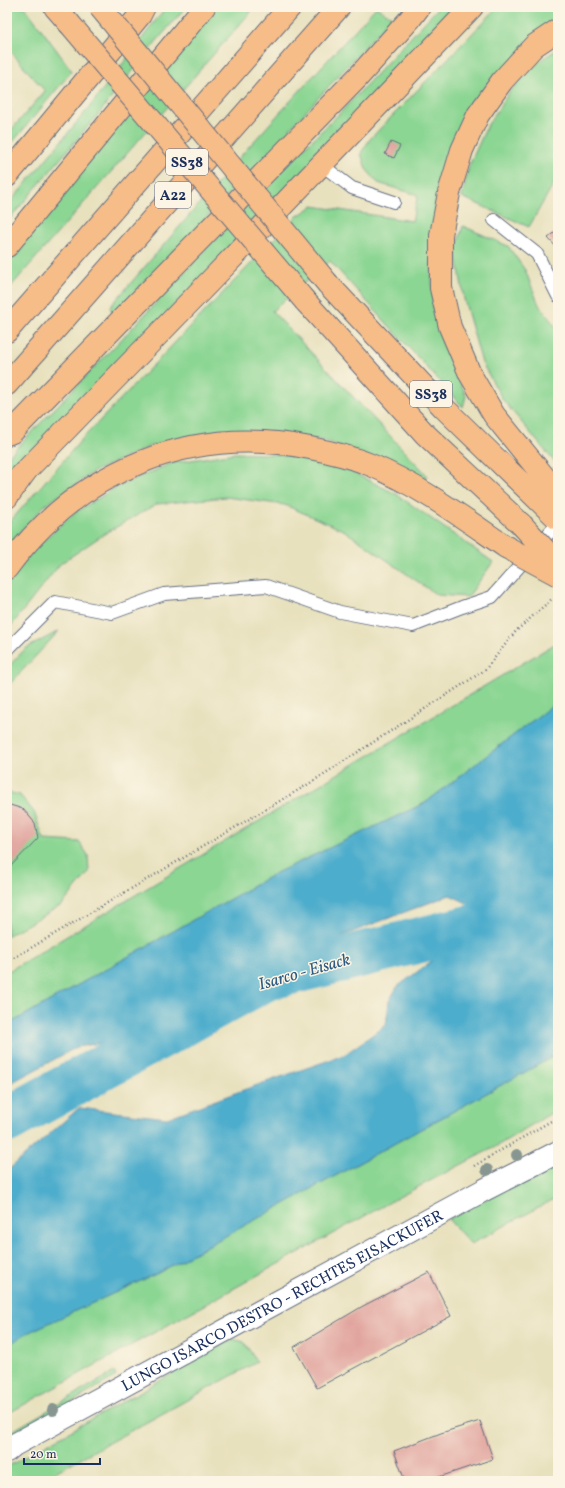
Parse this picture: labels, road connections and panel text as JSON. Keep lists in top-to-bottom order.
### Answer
{
  "streets": {
    "main road": ["SS38", "A22"],
    "street": ["LUNGO ISARCO DESTRO - RECHTES EISACKUFER"]
  },
  "water": ["Isarco - Eisack"],
  "scale_bar": "20 m"
}
